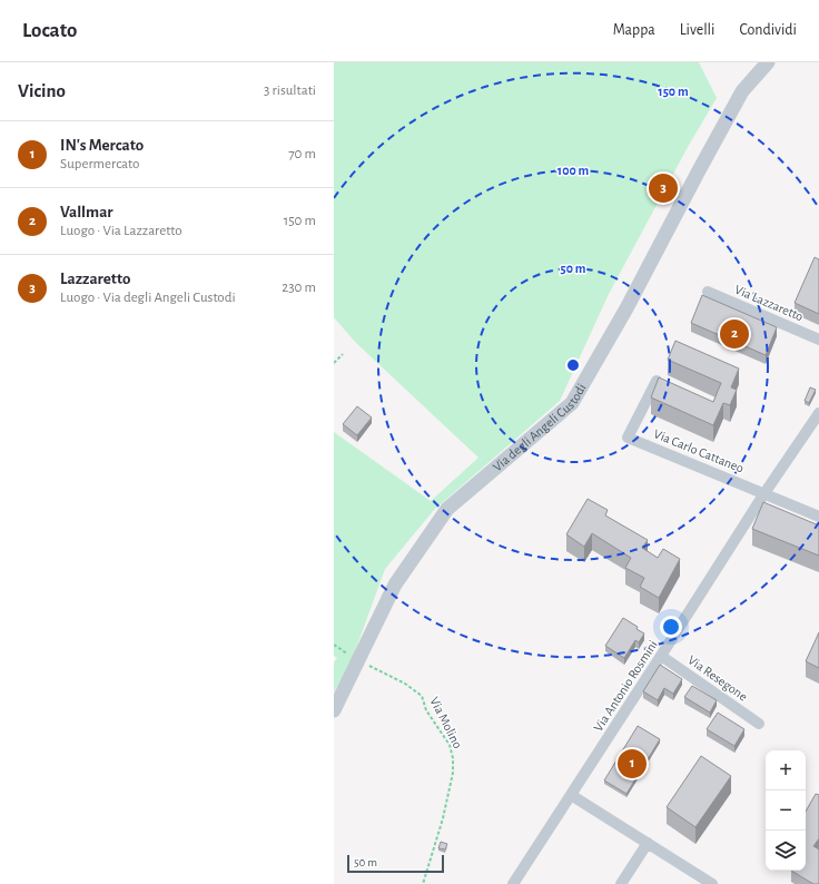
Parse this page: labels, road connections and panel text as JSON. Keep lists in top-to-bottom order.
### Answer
{
  "streets": {
    "street": [
      "Via Lazzaretto",
      "Via degli Angeli Custodi",
      "Via Carlo Cattaneo",
      "Via Resegone",
      "Via Antonio Rosmini"
    ],
    "path": ["Via Molino"]
  },
  "crossings": [
    ["Via degli Angeli Custodi", "Via Molino"],
    ["Via Carlo Cattaneo", "Via Antonio Rosmini"],
    ["Via Resegone", "Via Antonio Rosmini"]
  ],
  "scale_bar": "50 m",
  "page": {
    "header": "Locato",
    "nav": ["Mappa", "Livelli", "Condividi"],
    "heading": ["Vicino", "3 risultati"],
    "list": [
      {
        "mark": "1",
        "name": "IN's Mercato",
        "note": "Supermercato",
        "value": "70 m"
      },
      {
        "mark": "2",
        "name": "Vallmar",
        "note": "Luogo · Via Lazzaretto",
        "value": "150 m"
      },
      {
        "mark": "3",
        "name": "Lazzaretto",
        "note": "Luogo · Via degli Angeli Custodi",
        "value": "230 m"
      }
    ],
    "pins": ["3", "2", "1"],
    "map_buttons": ["+", "−"],
    "scale": "50 m"
  },
  "rings": ["150 m", "100 m", "50 m"]
}
